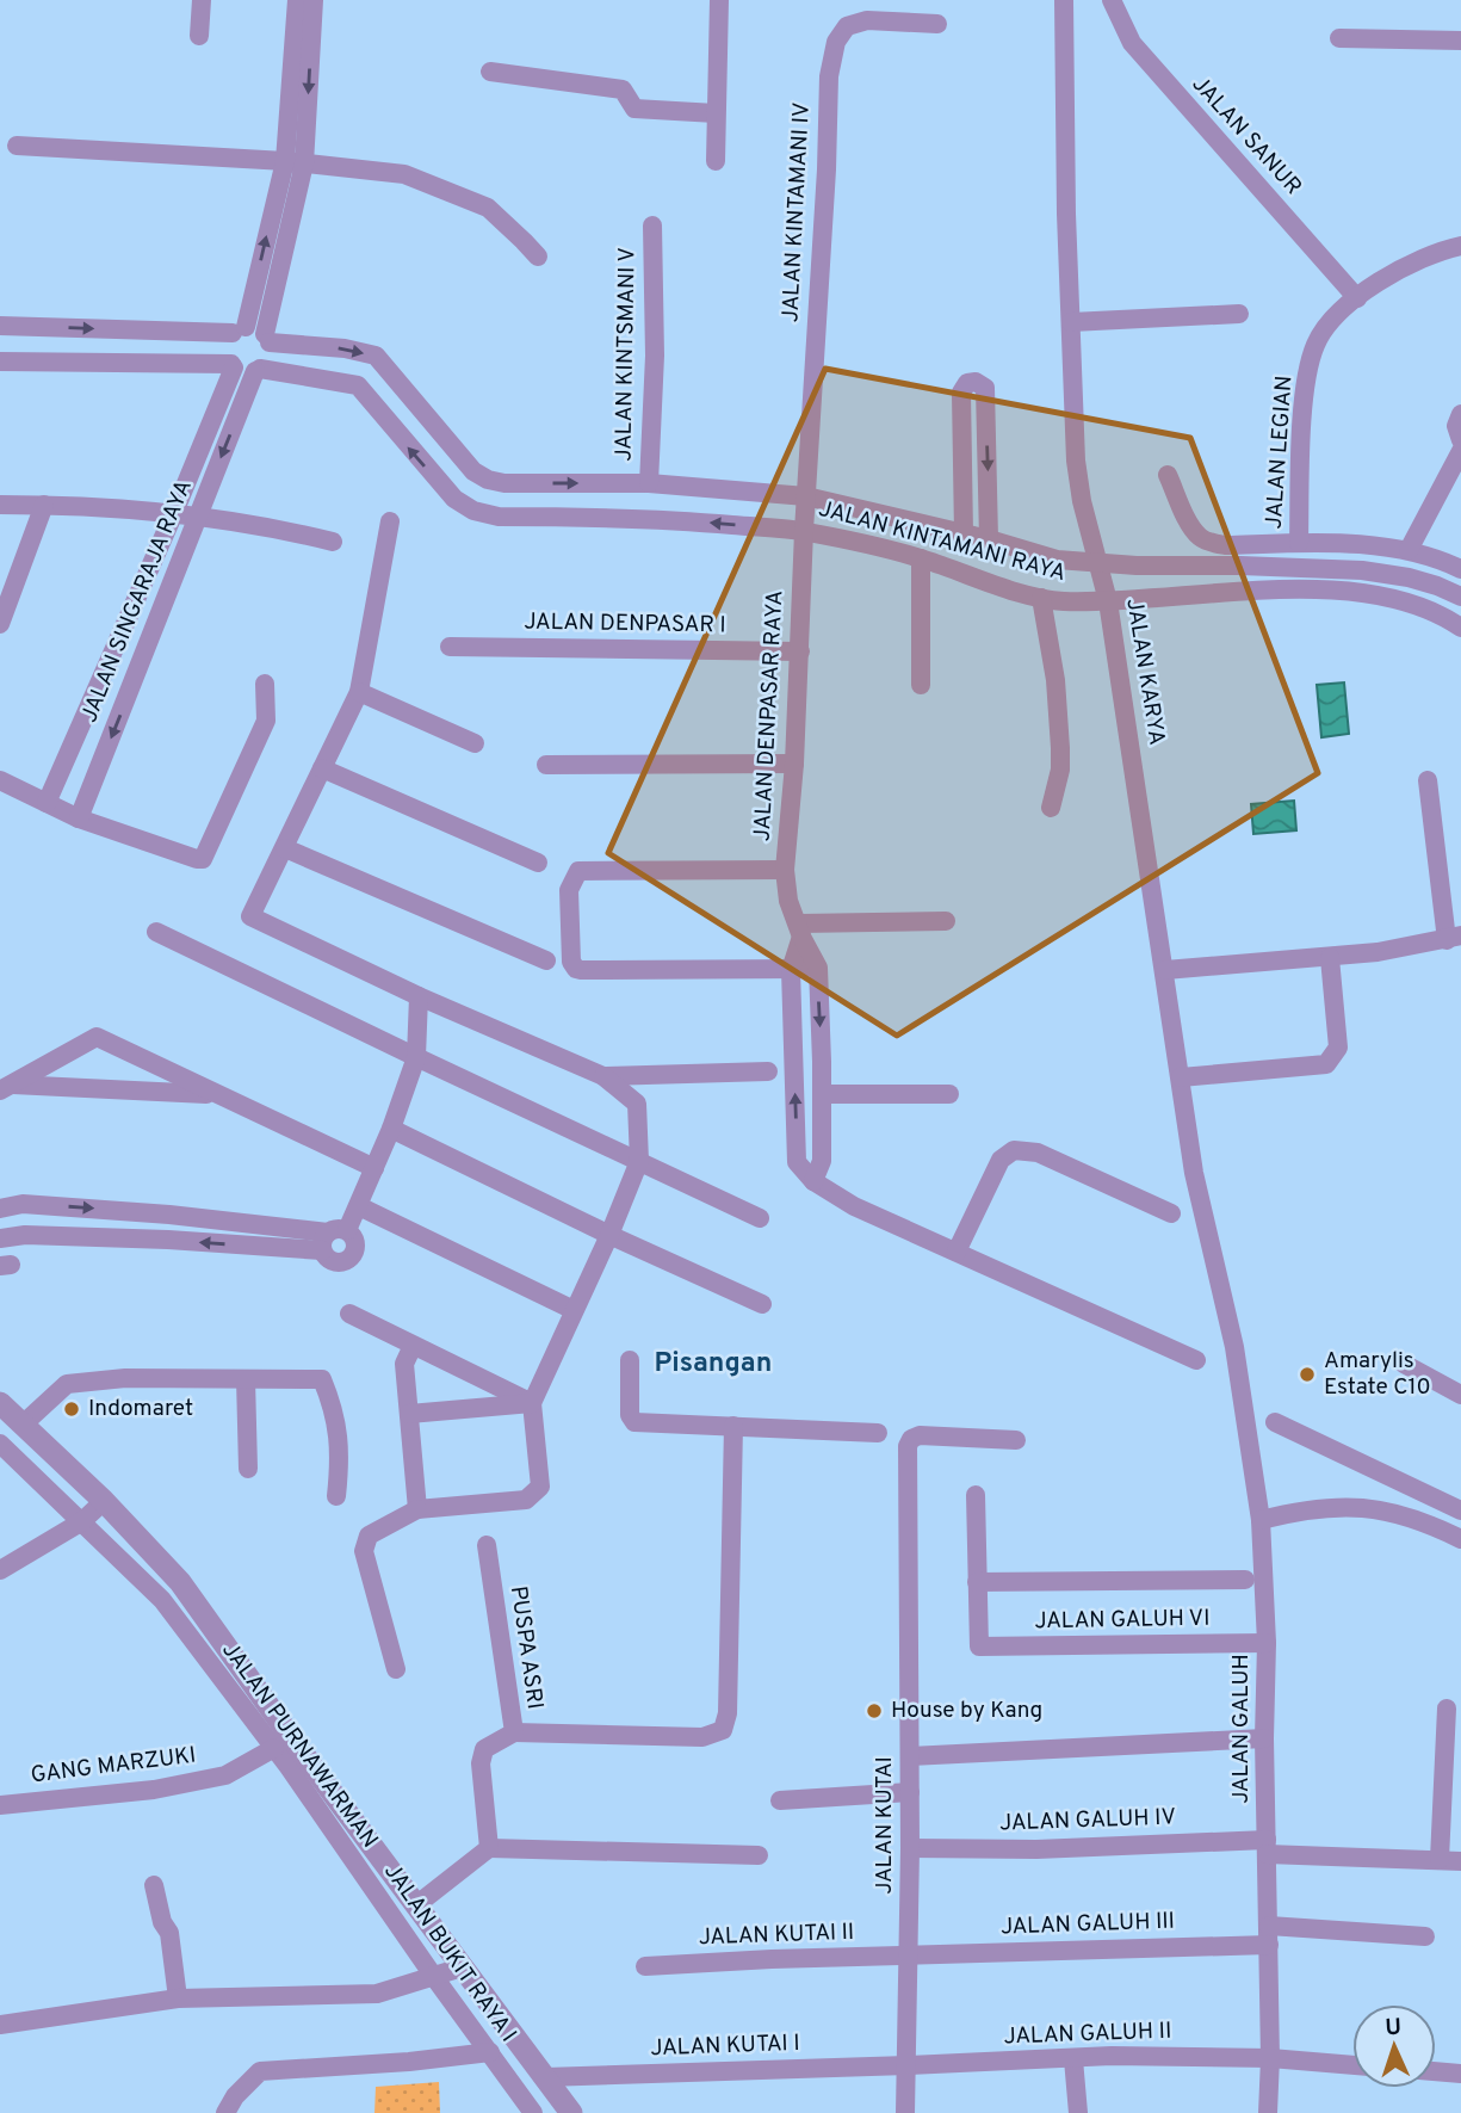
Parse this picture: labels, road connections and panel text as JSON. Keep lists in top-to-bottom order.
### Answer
{
  "streets": {
    "street": [
      "JALAN SANUR",
      "JALAN KINTAMANI IV",
      "JALAN KINTSMANI V",
      "JALAN LEGIAN",
      "JALAN KINTAMANI RAYA",
      "JALAN SINGARAJA RAYA",
      "JALAN DENPASAR I",
      "JALAN KARYA",
      "JALAN DENPASAR RAYA",
      "JALAN GALUH VI",
      "PUSPA ASRI",
      "JALAN GALUH",
      "JALAN PURNAWARMAN",
      "GANG MARZUKI",
      "JALAN GALUH IV",
      "JALAN KUTAI",
      "JALAN GALUH III",
      "JALAN KUTAI II",
      "JALAN BUKIT RAYA I",
      "JALAN GALUH II",
      "JALAN KUTAI I"
    ]
  },
  "crossings": [
    ["JALAN SANUR", "JALAN LEGIAN"],
    ["JALAN KINTAMANI IV", "JALAN KINTAMANI RAYA"],
    ["JALAN KINTAMANI IV", "JALAN DENPASAR RAYA"],
    ["JALAN KINTSMANI V", "JALAN KINTAMANI RAYA"],
    ["JALAN KINTAMANI RAYA", "JALAN SINGARAJA RAYA"],
    ["JALAN KINTAMANI RAYA", "JALAN KARYA"],
    ["JALAN KINTAMANI RAYA", "JALAN DENPASAR RAYA"],
    ["JALAN DENPASAR I", "JALAN DENPASAR RAYA"],
    ["JALAN KARYA", "JALAN GALUH"],
    ["JALAN GALUH VI", "JALAN GALUH"],
    ["JALAN GALUH", "JALAN GALUH IV"],
    ["JALAN GALUH", "JALAN GALUH III"],
    ["JALAN GALUH", "JALAN GALUH II"],
    ["JALAN PURNAWARMAN", "JALAN BUKIT RAYA I"],
    ["JALAN PURNAWARMAN", "JALAN KUTAI I"],
    ["GANG MARZUKI", "JALAN BUKIT RAYA I"],
    ["JALAN GALUH IV", "JALAN KUTAI"],
    ["JALAN KUTAI", "JALAN GALUH III"],
    ["JALAN KUTAI", "JALAN KUTAI II"],
    ["JALAN KUTAI", "JALAN GALUH II"],
    ["JALAN KUTAI", "JALAN KUTAI I"],
    ["JALAN GALUH III", "JALAN KUTAI II"],
    ["JALAN GALUH II", "JALAN KUTAI I"]
  ],
  "districts": ["Pisangan"],
  "places": ["Amarylis Estate C10", "Indomaret", "House by Kang"],
  "north": "top"
}
